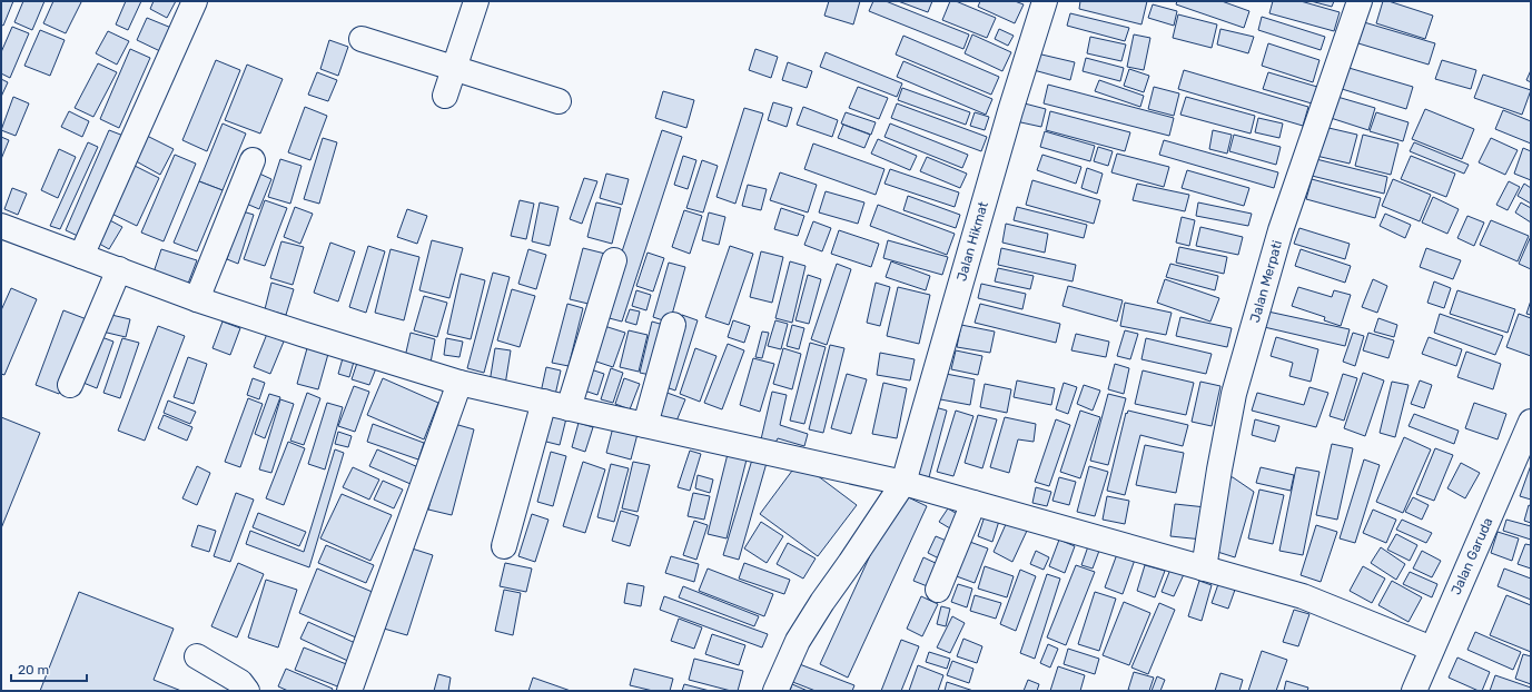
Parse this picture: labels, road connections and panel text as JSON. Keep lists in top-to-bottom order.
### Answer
{
  "streets": {
    "street": ["Jalan Hikmat", "Jalan Merpati", "Jalan Garuda"]
  },
  "scale_bar": "20 m"
}
